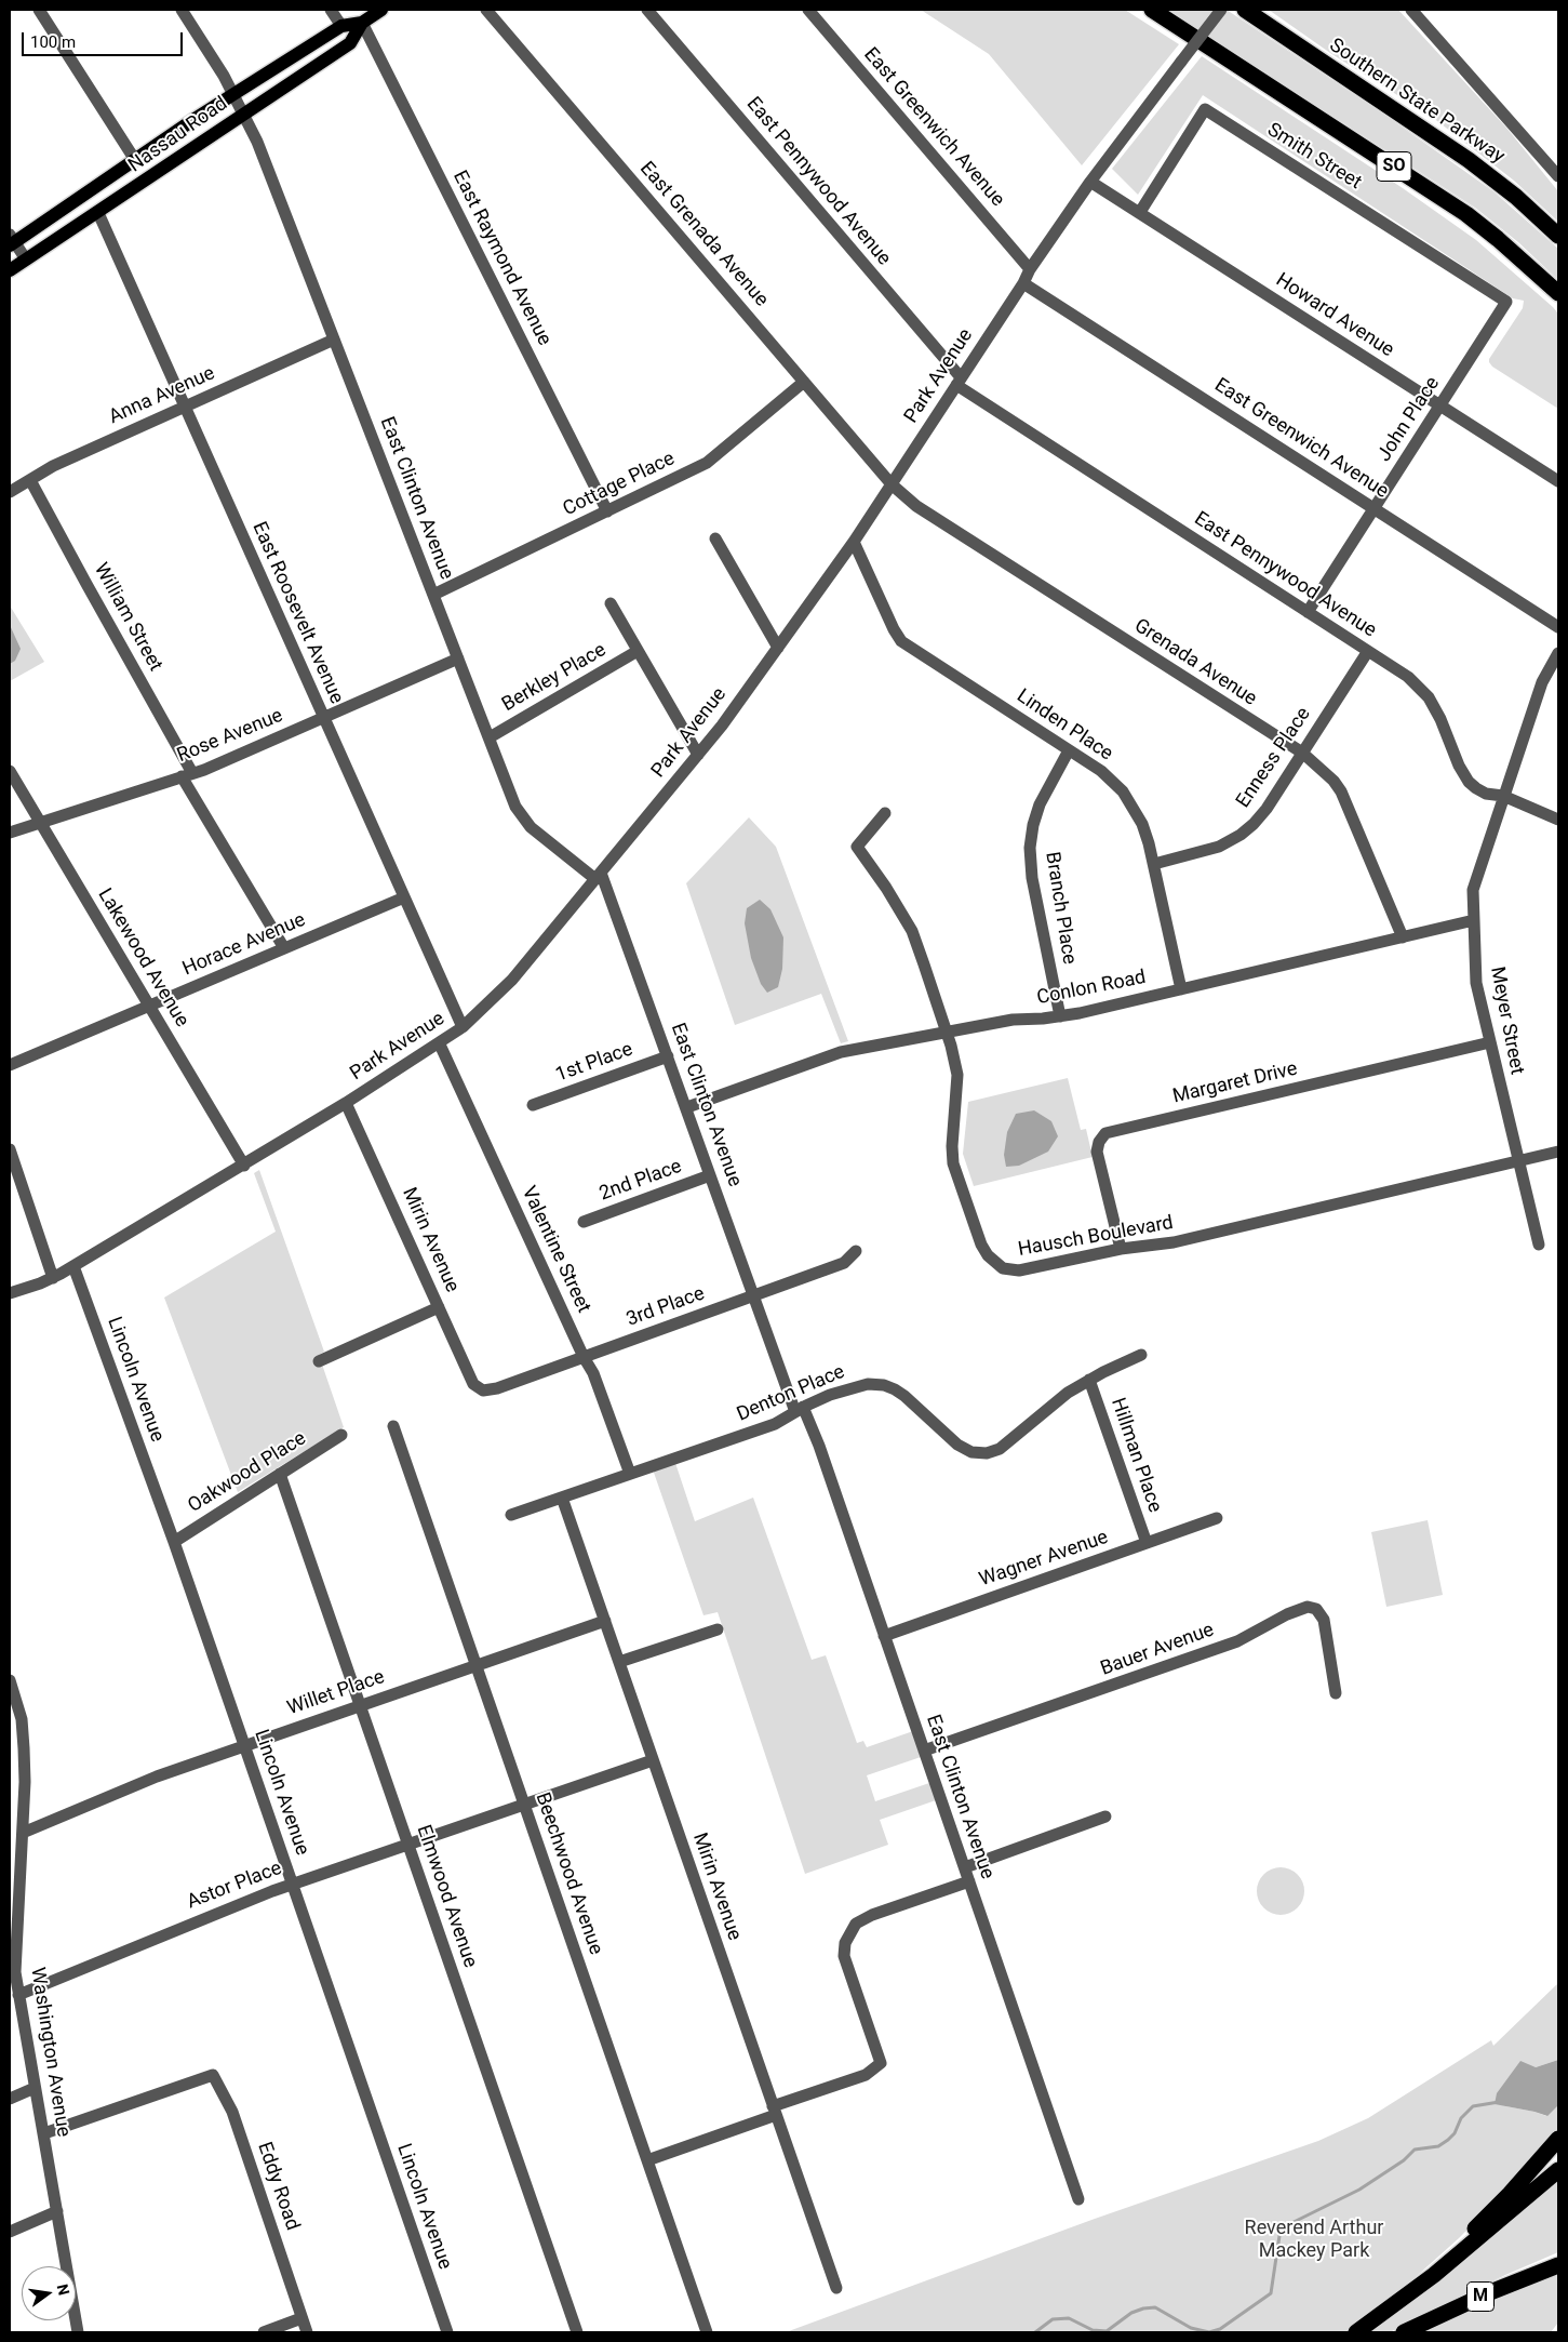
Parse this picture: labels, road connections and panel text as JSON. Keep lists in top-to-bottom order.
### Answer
{
  "streets": {
    "highway": ["Southern State Parkway", "SO", "M"],
    "main road": ["Nassau Road"],
    "street": [
      "East Greenwich Avenue",
      "Smith Street",
      "East Pennywood Avenue",
      "East Grenada Avenue",
      "East Raymond Avenue",
      "Howard Avenue",
      "Park Avenue",
      "Anna Avenue",
      "John Place",
      "Cottage Place",
      "East Clinton Avenue",
      "East Roosevelt Avenue",
      "William Street",
      "Grenada Avenue",
      "Berkley Place",
      "Linden Place",
      "Rose Avenue",
      "Enness Place",
      "Branch Place",
      "Horace Avenue",
      "Lakewood Avenue",
      "Conlon Road",
      "Meyer Street",
      "1st Place",
      "Margaret Drive",
      "2nd Place",
      "Hausch Boulevard",
      "Mirin Avenue",
      "Valentine Street",
      "3rd Place",
      "Lincoln Avenue",
      "Denton Place",
      "Hillman Place",
      "Oakwood Place",
      "Wagner Avenue",
      "Bauer Avenue",
      "Willet Place",
      "Beechwood Avenue",
      "Astor Place",
      "Elmwood Avenue",
      "Washington Avenue",
      "Eddy Road"
    ]
  },
  "crossings": [
    ["East Greenwich Avenue", "Park Avenue"],
    ["East Greenwich Avenue", "John Place"],
    ["Nassau Road", "East Raymond Avenue"],
    ["Nassau Road", "East Clinton Avenue"],
    ["Nassau Road", "East Roosevelt Avenue"],
    ["Smith Street", "Howard Avenue"],
    ["Smith Street", "John Place"],
    ["East Pennywood Avenue", "Park Avenue"],
    ["East Pennywood Avenue", "John Place"],
    ["East Pennywood Avenue", "Enness Place"],
    ["East Pennywood Avenue", "Meyer Street"],
    ["East Grenada Avenue", "Park Avenue"],
    ["East Grenada Avenue", "Cottage Place"],
    ["East Grenada Avenue", "Grenada Avenue"],
    ["East Raymond Avenue", "Cottage Place"],
    ["Howard Avenue", "Park Avenue"],
    ["Howard Avenue", "John Place"],
    ["Park Avenue", "East Clinton Avenue"],
    ["Park Avenue", "East Roosevelt Avenue"],
    ["Park Avenue", "Grenada Avenue"],
    ["Park Avenue", "Linden Place"],
    ["Park Avenue", "Lakewood Avenue"],
    ["Park Avenue", "Mirin Avenue"],
    ["Park Avenue", "Valentine Street"],
    ["Park Avenue", "Lincoln Avenue"],
    ["Anna Avenue", "East Clinton Avenue"],
    ["Anna Avenue", "East Roosevelt Avenue"],
    ["Anna Avenue", "William Street"],
    ["Cottage Place", "East Clinton Avenue"],
    ["East Clinton Avenue", "Berkley Place"],
    ["East Clinton Avenue", "Rose Avenue"],
    ["East Clinton Avenue", "Conlon Road"],
    ["East Clinton Avenue", "1st Place"],
    ["East Clinton Avenue", "2nd Place"],
    ["East Clinton Avenue", "3rd Place"],
    ["East Clinton Avenue", "Denton Place"],
    ["East Clinton Avenue", "Wagner Avenue"],
    ["East Clinton Avenue", "Bauer Avenue"],
    ["East Roosevelt Avenue", "Rose Avenue"],
    ["East Roosevelt Avenue", "Horace Avenue"],
    ["William Street", "Rose Avenue"],
    ["William Street", "Horace Avenue"],
    ["Grenada Avenue", "Enness Place"],
    ["Grenada Avenue", "Conlon Road"],
    ["Linden Place", "Enness Place"],
    ["Linden Place", "Branch Place"],
    ["Linden Place", "Conlon Road"],
    ["Rose Avenue", "Lakewood Avenue"],
    ["Branch Place", "Conlon Road"],
    ["Horace Avenue", "Lakewood Avenue"],
    ["Conlon Road", "Meyer Street"],
    ["Conlon Road", "Hausch Boulevard"],
    ["Meyer Street", "Margaret Drive"],
    ["Meyer Street", "Hausch Boulevard"],
    ["Margaret Drive", "Hausch Boulevard"],
    ["Mirin Avenue", "3rd Place"],
    ["Mirin Avenue", "Denton Place"],
    ["Mirin Avenue", "Willet Place"],
    ["Mirin Avenue", "Astor Place"],
    ["Valentine Street", "3rd Place"],
    ["Valentine Street", "Denton Place"],
    ["Lincoln Avenue", "Oakwood Place"],
    ["Lincoln Avenue", "Willet Place"],
    ["Lincoln Avenue", "Astor Place"],
    ["Denton Place", "Hillman Place"],
    ["Hillman Place", "Wagner Avenue"],
    ["Oakwood Place", "Elmwood Avenue"],
    ["Willet Place", "Beechwood Avenue"],
    ["Willet Place", "Elmwood Avenue"],
    ["Willet Place", "Washington Avenue"],
    ["Beechwood Avenue", "Astor Place"],
    ["Astor Place", "Elmwood Avenue"],
    ["Astor Place", "Washington Avenue"],
    ["Washington Avenue", "Eddy Road"]
  ],
  "parks": ["Reverend Arthur Mackey Park"],
  "scale_bar": "100 m",
  "north": "right"
}
